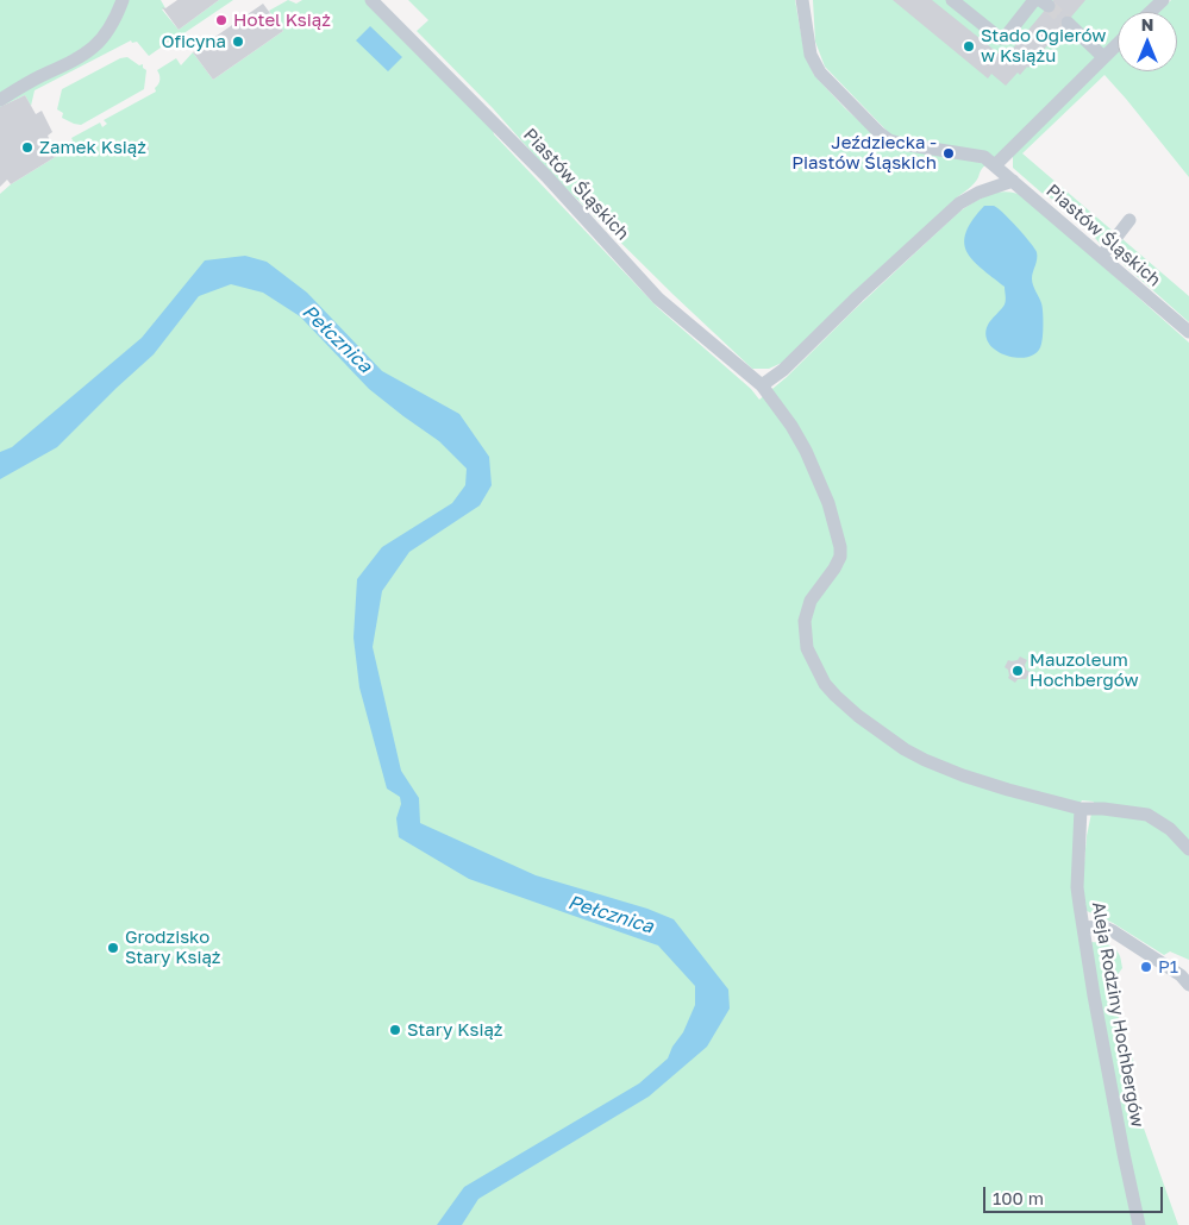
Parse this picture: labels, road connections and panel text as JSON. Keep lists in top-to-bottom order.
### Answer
{
  "streets": {
    "street": ["Piastów Śląskich", "Aleja Rodziny Hochbergów"]
  },
  "crossings": [
    ["Piastów Śląskich", "Aleja Rodziny Hochbergów"]
  ],
  "water": ["Pełcznica"],
  "places": [
    "Hotel Książ",
    "Oficyna",
    "Stado Ogierów w Książu",
    "Zamek Książ",
    "Jeździecka - Piastów Śląskich",
    "Mauzoleum Hochbergów",
    "Grodzisko Stary Książ",
    "P1",
    "Stary Książ"
  ],
  "scale_bar": "100 m",
  "north": "top"
}
